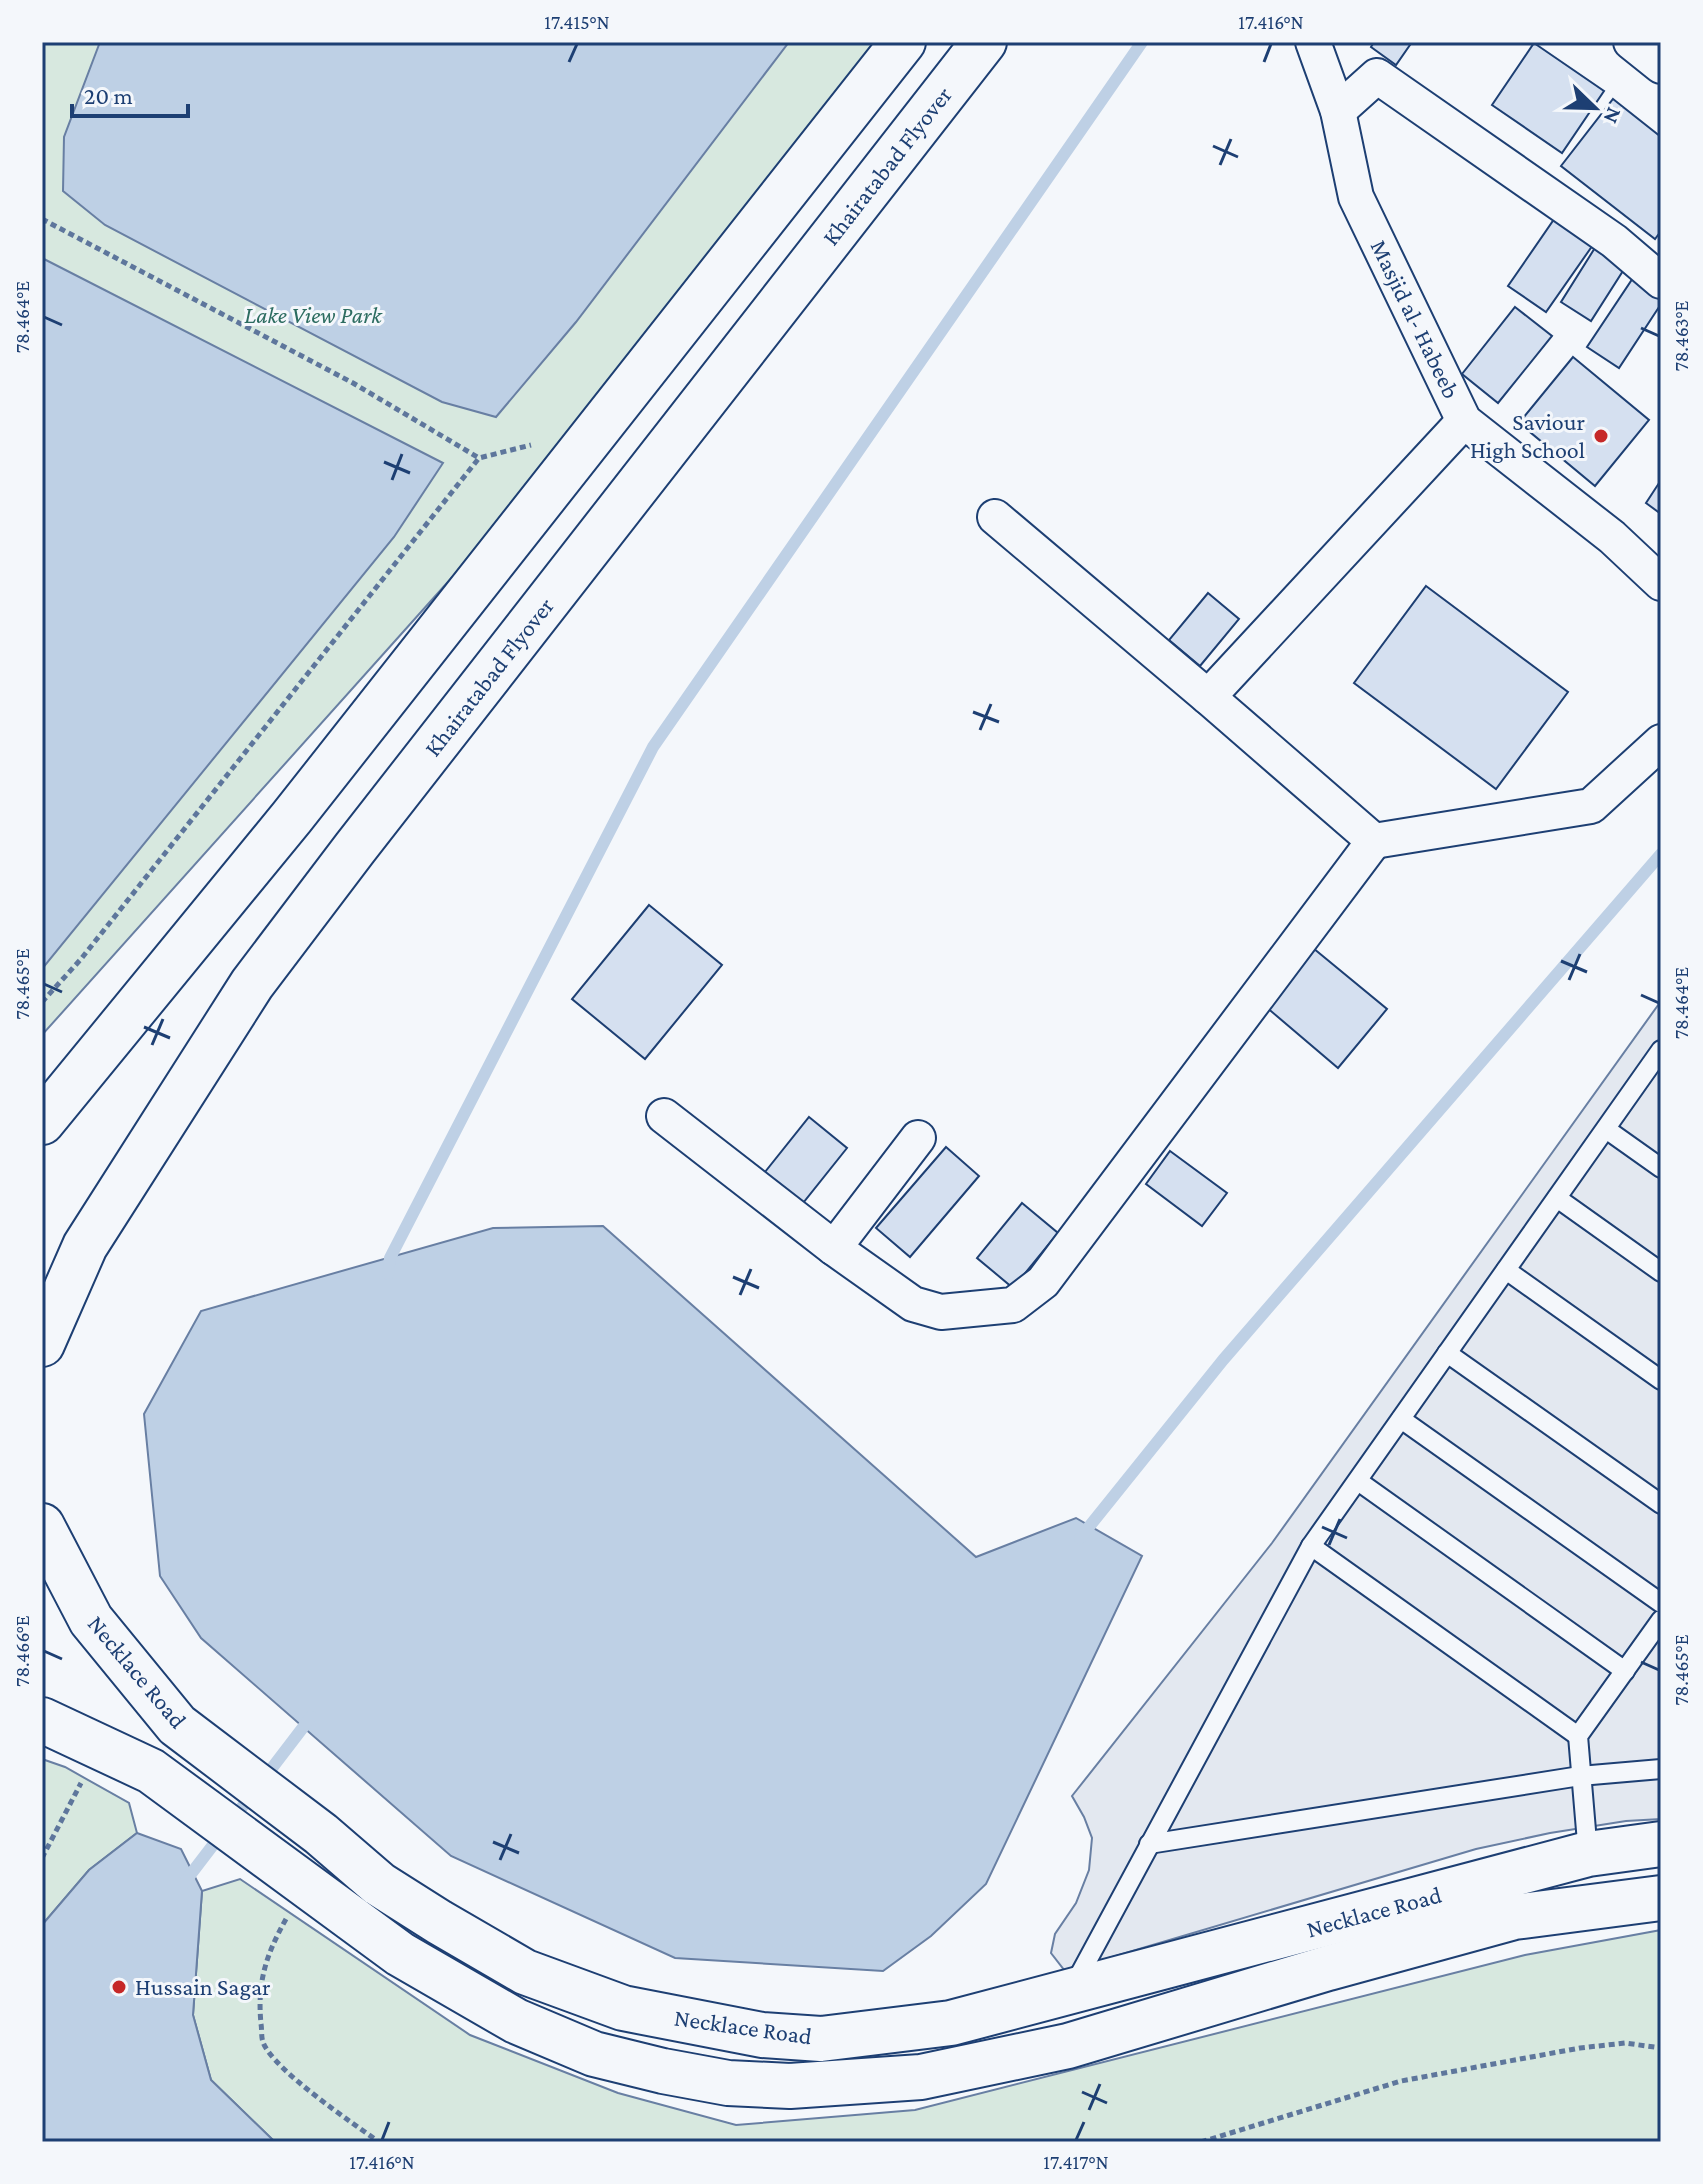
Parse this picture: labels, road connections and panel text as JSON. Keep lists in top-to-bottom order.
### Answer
{
  "streets": {
    "main road": ["Khairatabad Flyover", "Necklace Road"],
    "street": ["Masjid al- Habeeb"]
  },
  "parks": ["Lake View Park"],
  "places": ["Saviour High School", "Hussain Sagar"],
  "scale_bar": "20 m",
  "north": "bottom right",
  "coordinates": [
    "17.415°N",
    "17.416°N",
    "78.464°E",
    "78.463°E",
    "78.465°E",
    "78.466°E",
    "17.417°N"
  ]
}
